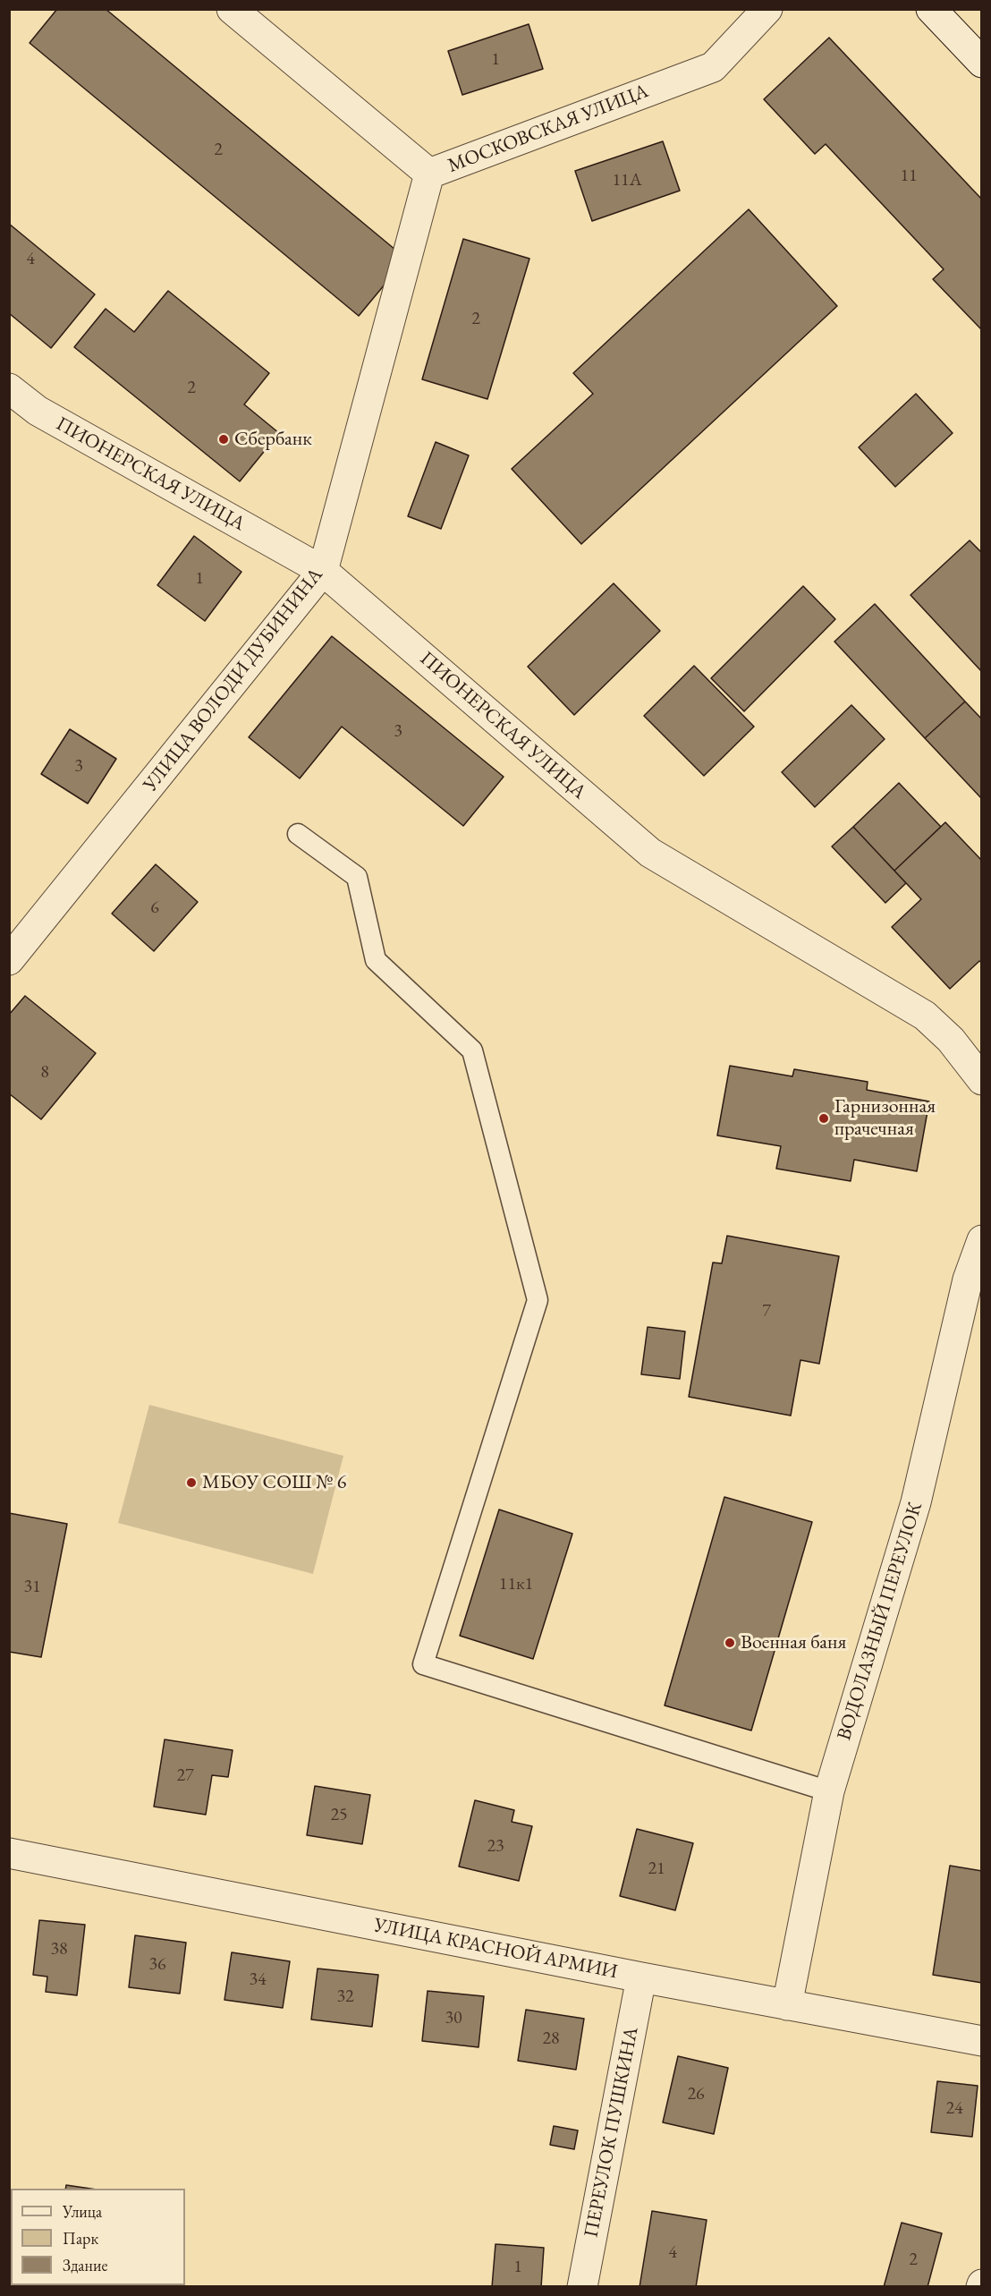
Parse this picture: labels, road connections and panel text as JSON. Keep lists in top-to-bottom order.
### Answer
{
  "streets": {
    "street": [
      "МОСКОВСКАЯ УЛИЦА",
      "ПИОНЕРСКАЯ УЛИЦА",
      "УЛИЦА ВОЛОДИ ДУБИНИНА",
      "ВОДОЛАЗНЫЙ ПЕРЕУЛОК",
      "УЛИЦА КРАСНОЙ АРМИИ",
      "ПЕРЕУЛОК ПУШКИНА"
    ]
  },
  "crossings": [
    ["МОСКОВСКАЯ УЛИЦА", "УЛИЦА ВОЛОДИ ДУБИНИНА"],
    ["ПИОНЕРСКАЯ УЛИЦА", "УЛИЦА ВОЛОДИ ДУБИНИНА"],
    ["ВОДОЛАЗНЫЙ ПЕРЕУЛОК", "УЛИЦА КРАСНОЙ АРМИИ"],
    ["УЛИЦА КРАСНОЙ АРМИИ", "ПЕРЕУЛОК ПУШКИНА"]
  ],
  "places": [
    "Сбербанк",
    "Гарнизонная прачечная",
    "МБОУ СОШ № 6",
    "Военная баня"
  ],
  "house_numbers": [
    "1",
    "2",
    "11",
    "11А",
    "4",
    "2",
    "2",
    "1",
    "3",
    "3",
    "6",
    "8",
    "7",
    "11к1",
    "31",
    "27",
    "25",
    "23",
    "21",
    "38",
    "36",
    "34",
    "32",
    "30",
    "28",
    "26",
    "24",
    "4",
    "2",
    "1"
  ],
  "legend": ["Улица", "Парк", "Здание"]
}
